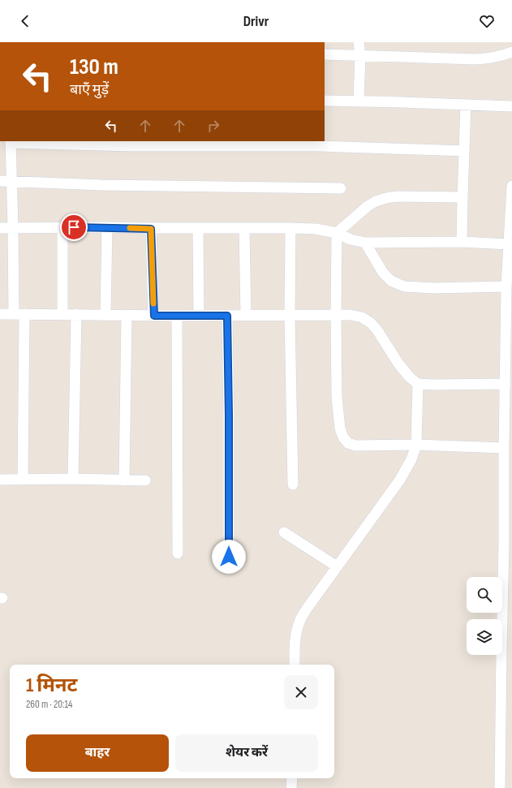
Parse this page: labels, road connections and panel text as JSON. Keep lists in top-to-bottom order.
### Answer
{
  "page": {
    "header": "Drivr",
    "turn": ["130 m", "बाएँ मुड़ें"],
    "heading": ["1 मिनट", "260 m · 20:14"],
    "buttons": ["बाहर", "शेयर करें"]
  }
}
